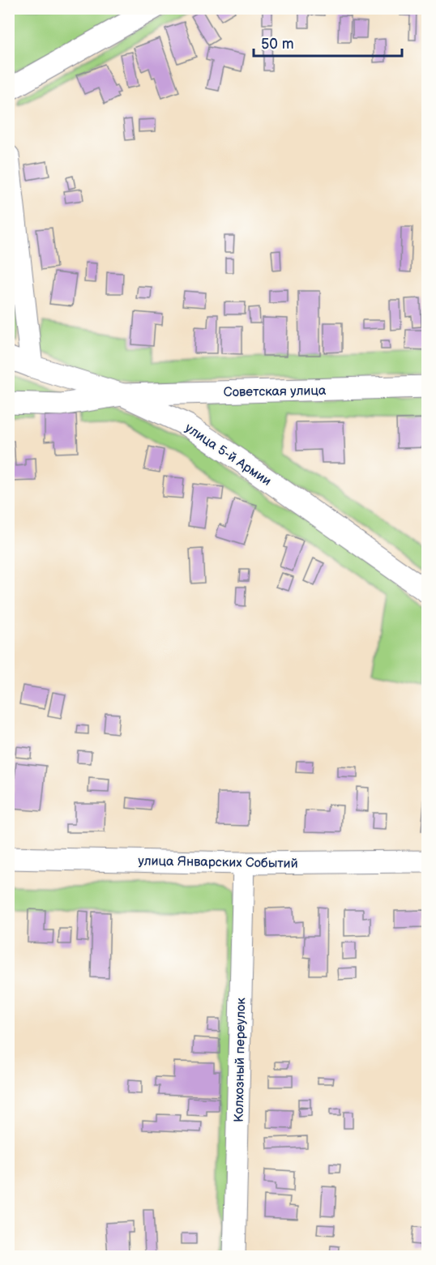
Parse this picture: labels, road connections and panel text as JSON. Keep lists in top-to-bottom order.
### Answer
{
  "streets": {
    "street": [
      "Советская улица",
      "улица 5-й Армии",
      "улица Январских Событий",
      "Колхозный переулок"
    ]
  },
  "crossings": [
    ["Советская улица", "улица 5-й Армии"],
    ["улица Январских Событий", "Колхозный переулок"]
  ],
  "scale_bar": "50 m"
}
